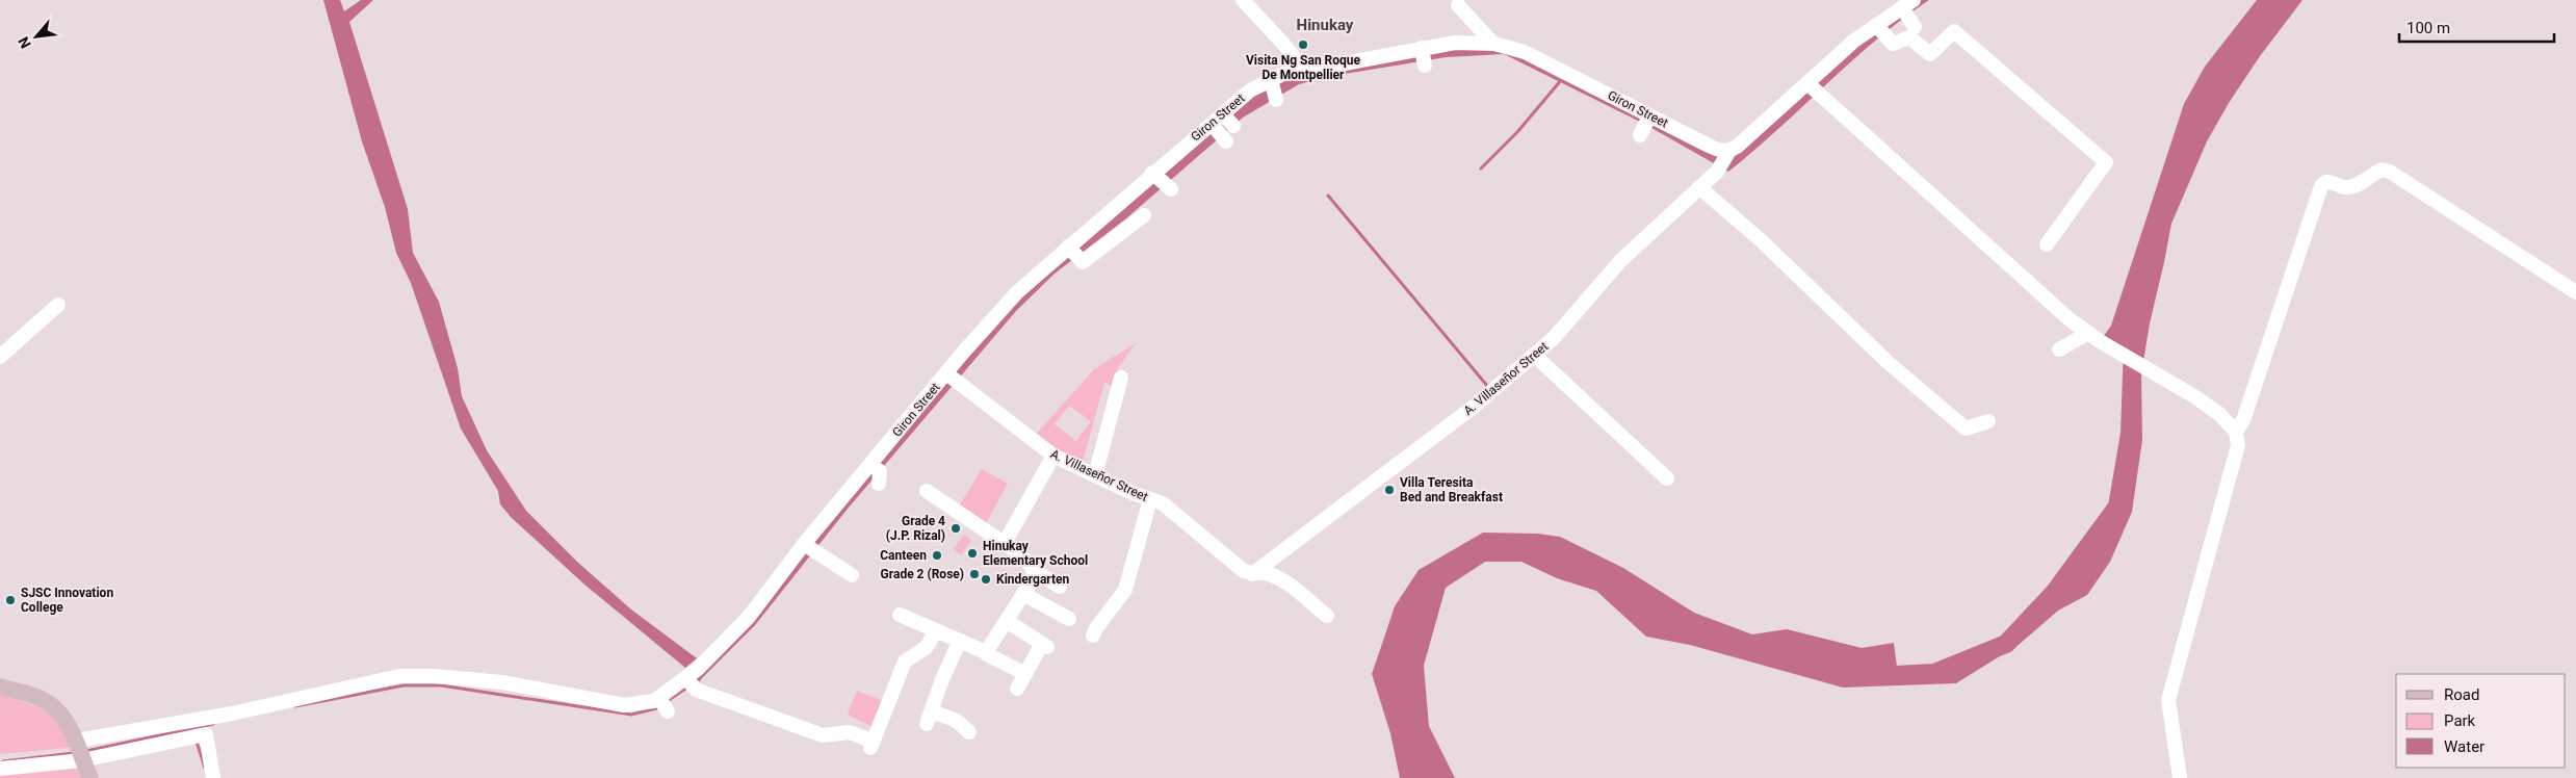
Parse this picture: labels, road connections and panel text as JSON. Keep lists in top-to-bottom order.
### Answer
{
  "streets": {
    "street": ["Giron Street", "A. Villaseñor Street"]
  },
  "crossings": [
    ["Giron Street", "A. Villaseñor Street"]
  ],
  "districts": ["Hinukay"],
  "places": [
    "Visita Ng San Roque De Montpellier",
    "Villa Teresita Bed and Breakfast",
    "Grade 4 (J.P. Rizal)",
    "Hinukay Elementary School",
    "Canteen",
    "Grade 2 (Rose)",
    "Kindergarten",
    "SJSC Innovation College"
  ],
  "legend": ["Road", "Park", "Water"],
  "scale_bar": "100 m",
  "north": "bottom left"
}
